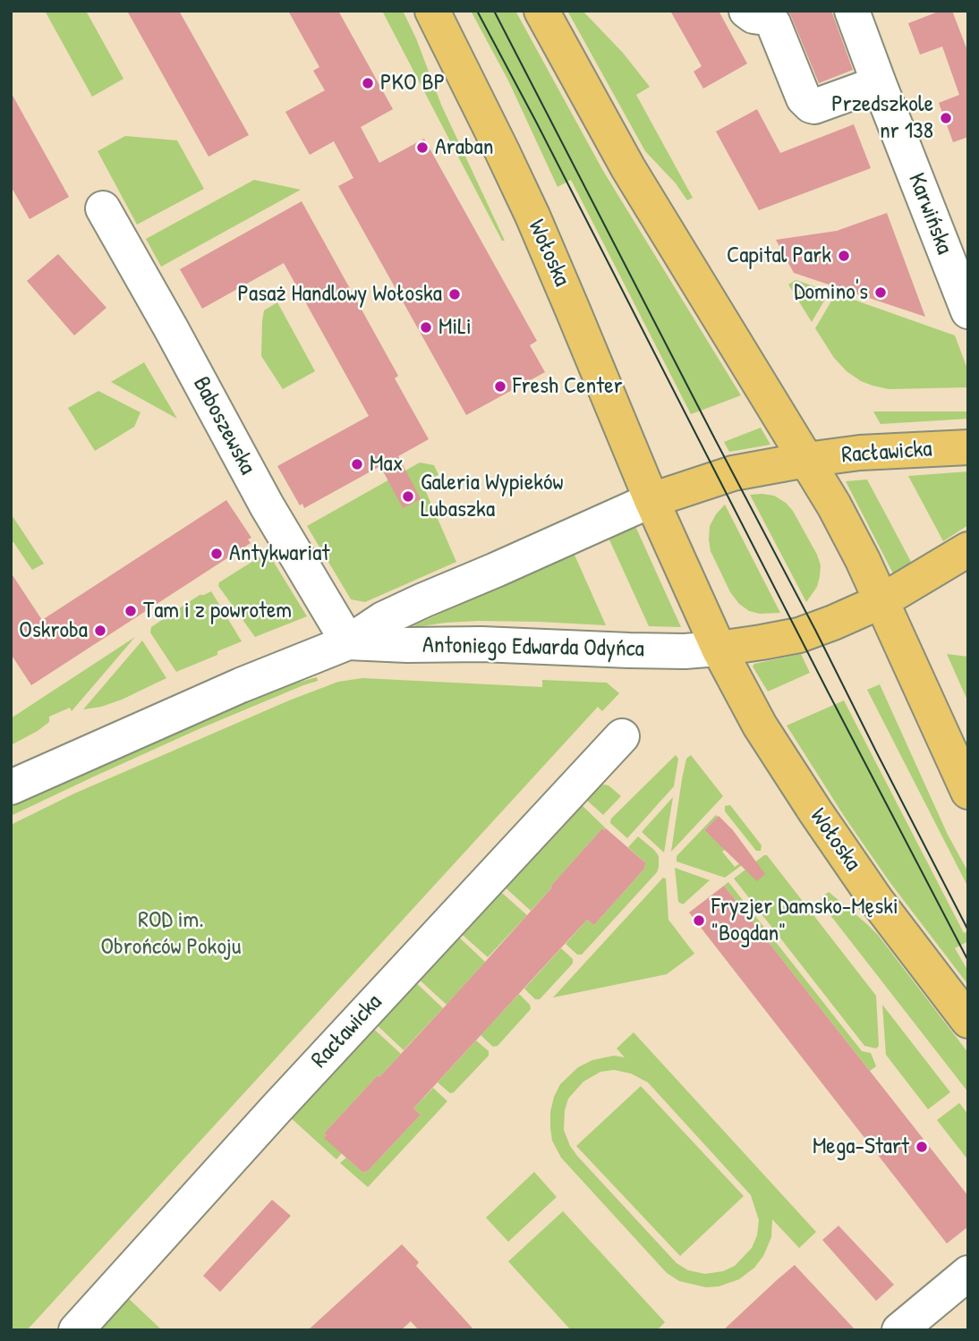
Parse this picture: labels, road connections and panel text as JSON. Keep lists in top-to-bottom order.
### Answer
{
  "streets": {
    "main road": ["Wołoska", "Racławicka"],
    "street": ["Karwińska", "Baboszewska", "Antoniego Edwarda Odyńca"]
  },
  "crossings": [
    ["Wołoska", "Racławicka"],
    ["Wołoska", "Antoniego Edwarda Odyńca"],
    ["Baboszewska", "Antoniego Edwarda Odyńca"],
    ["Racławicka", "Antoniego Edwarda Odyńca"]
  ],
  "parks": ["ROD im. Obrońców Pokoju"],
  "places": [
    "PKO BP",
    "Przedszkole nr 138",
    "Araban",
    "Capital Park",
    "Domino's",
    "Pasaż Handlowy Wołoska",
    "MiLi",
    "Fresh Center",
    "Max",
    "Galeria Wypieków Lubaszka",
    "Antykwariat",
    "Tam i z powrotem",
    "Oskroba",
    "Fryzjer Damsko-Męski \"Bogdan\"",
    "Mega-Start"
  ]
}
